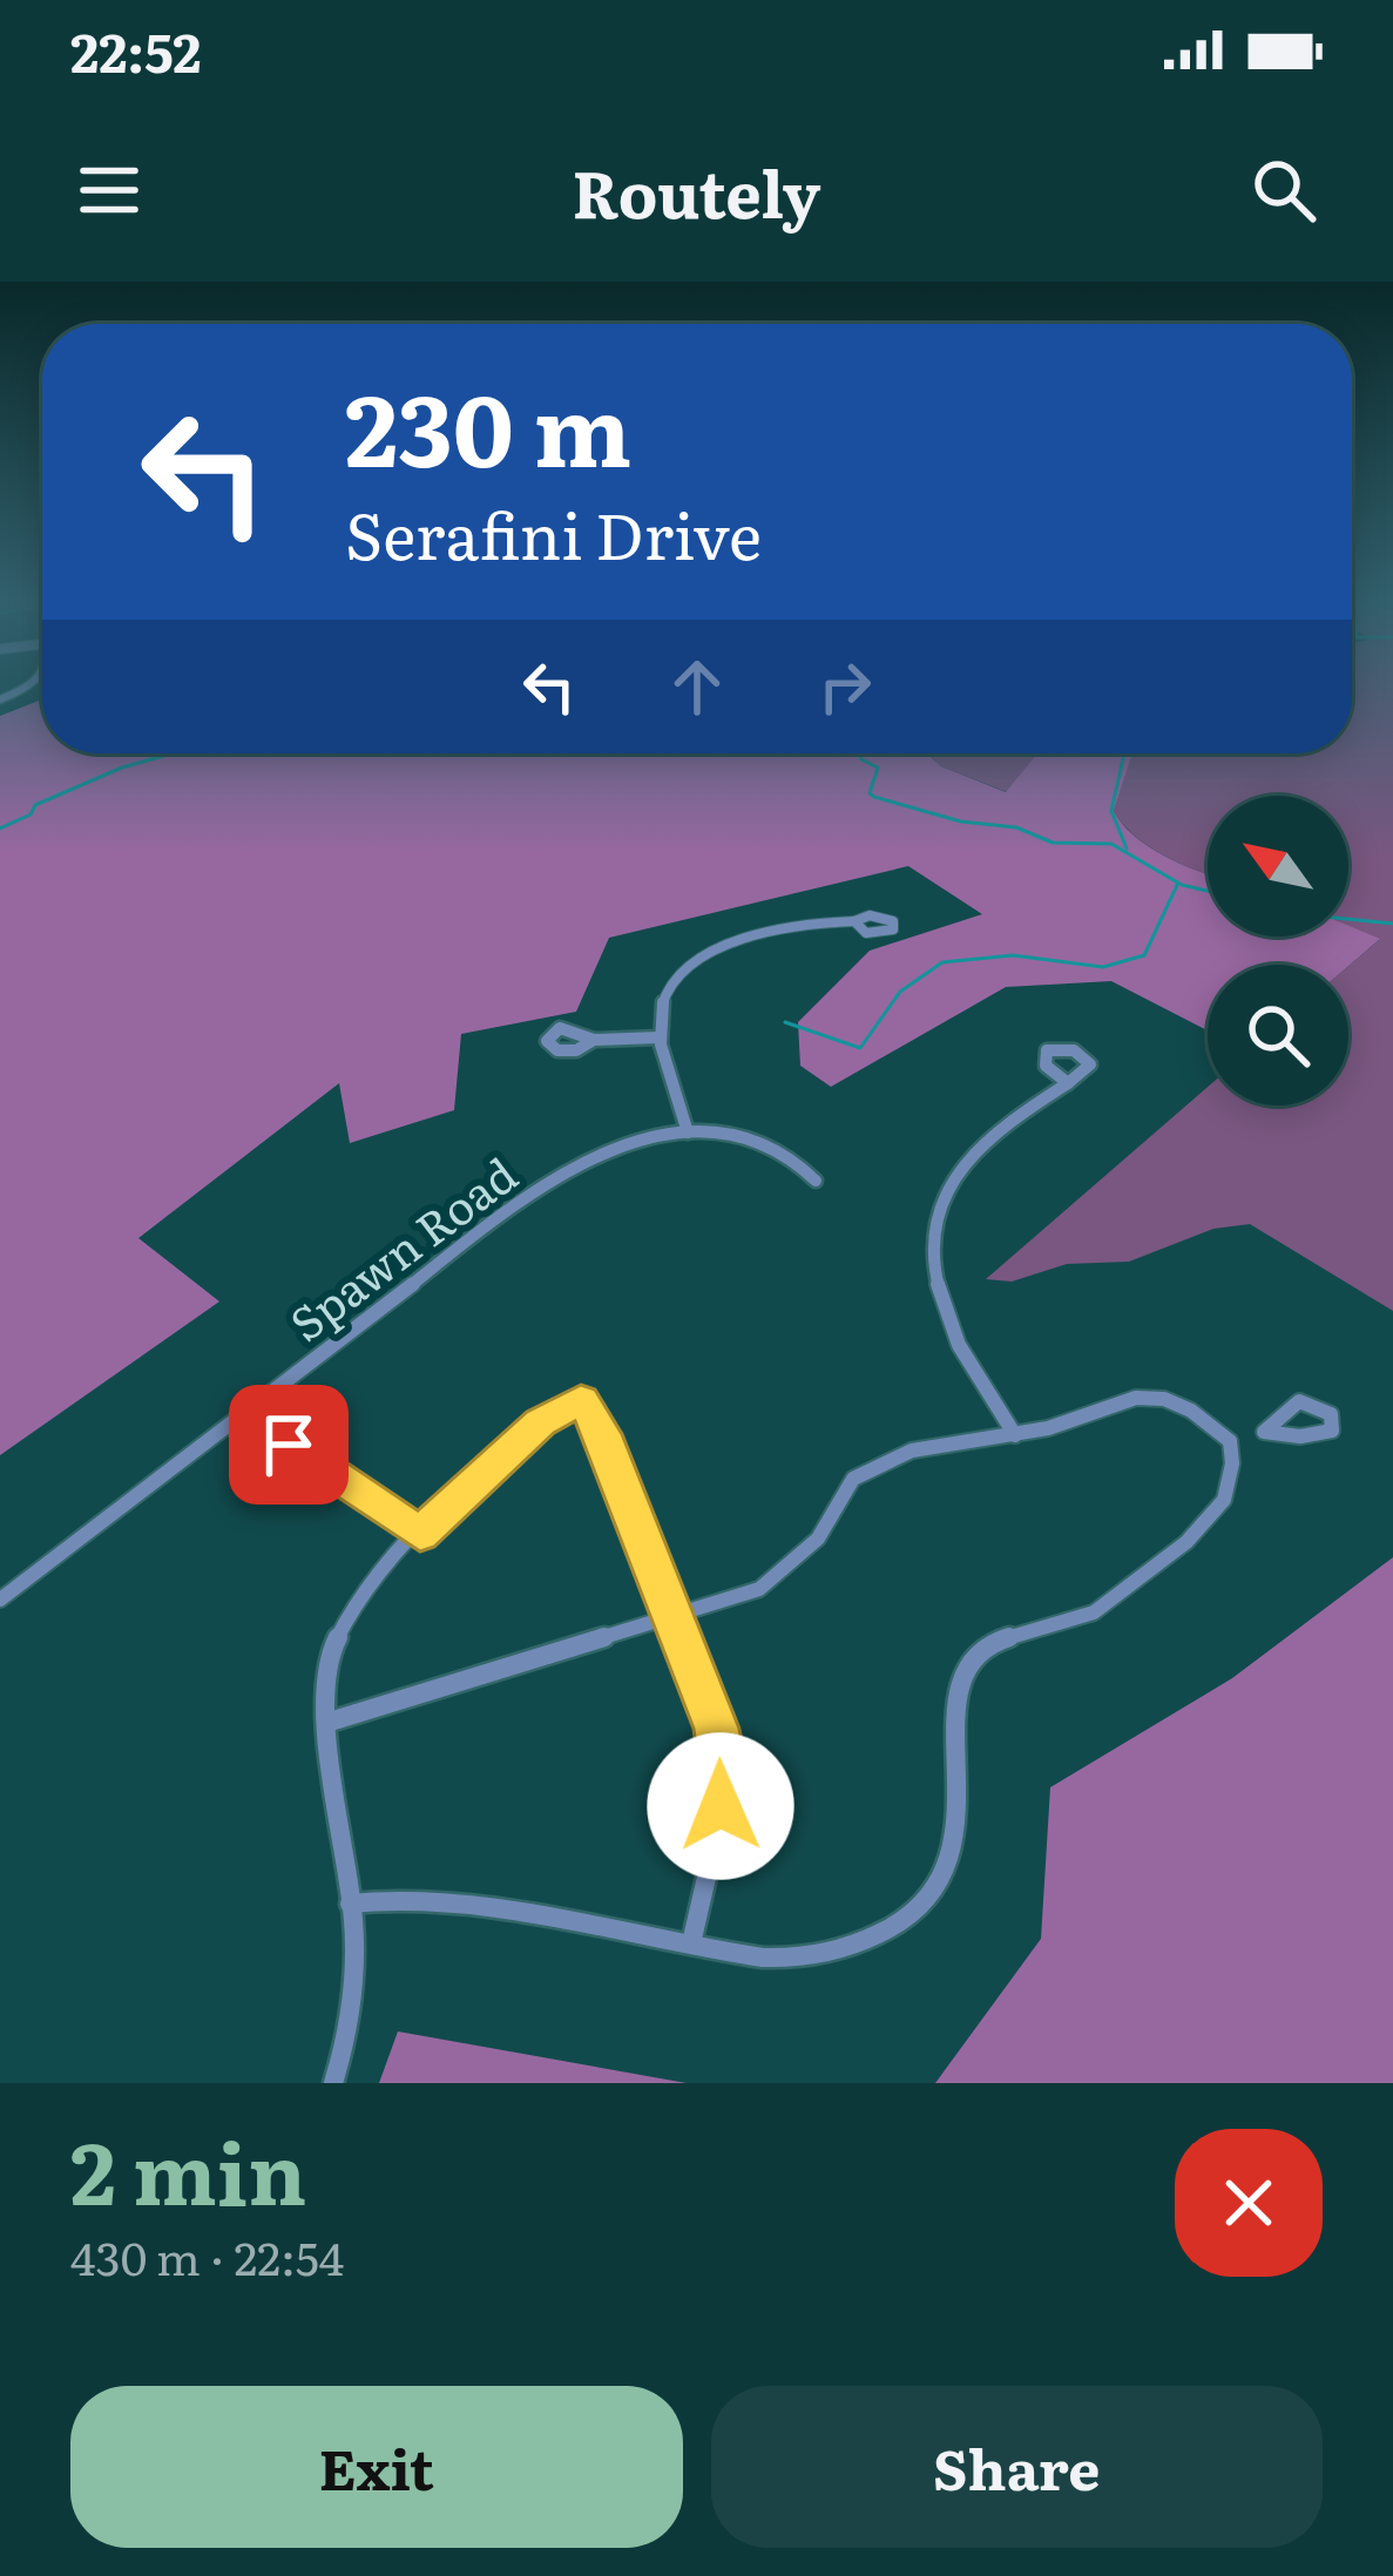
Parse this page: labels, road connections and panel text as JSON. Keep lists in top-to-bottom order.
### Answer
{
  "streets": {
    "street": ["Spawn Road"]
  },
  "north": "top left",
  "page": {
    "status": "22:52",
    "header": "Routely",
    "turn": ["230 m", "Serafini Drive"],
    "heading": ["2 min", "430 m · 22:54"],
    "buttons": ["Exit", "Share"]
  }
}
